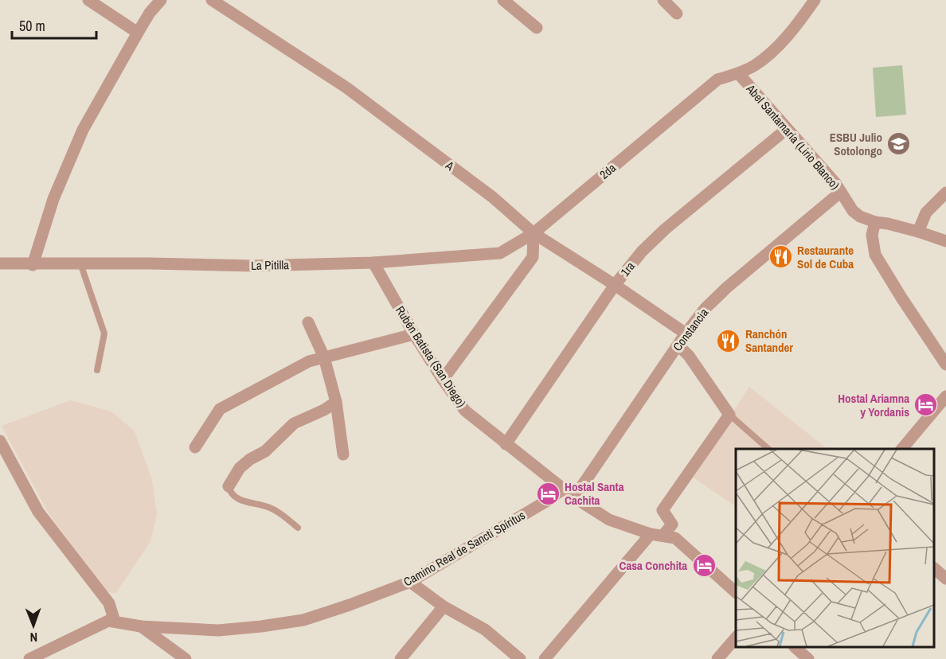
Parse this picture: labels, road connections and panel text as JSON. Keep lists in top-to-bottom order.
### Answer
{
  "streets": {
    "street": [
      "Abel Santamaría (Lirio Blanco)",
      "A",
      "2da",
      "La Pitilla",
      "1ra",
      "Constancia",
      "Rubén Batista (San Diego)",
      "Camino Real de Sancti Spíritus"
    ]
  },
  "crossings": [
    ["Abel Santamaría (Lirio Blanco)", "2da"],
    ["Abel Santamaría (Lirio Blanco)", "1ra"],
    ["Abel Santamaría (Lirio Blanco)", "Constancia"],
    ["A", "2da"],
    ["A", "La Pitilla"],
    ["A", "1ra"],
    ["A", "Constancia"],
    ["2da", "La Pitilla"],
    ["La Pitilla", "Rubén Batista (San Diego)"],
    ["1ra", "Rubén Batista (San Diego)"],
    ["Constancia", "Rubén Batista (San Diego)"],
    ["Rubén Batista (San Diego)", "Camino Real de Sancti Spíritus"]
  ],
  "places": {
    "school or university": ["ESBU Julio Sotolongo"],
    "restaurant": ["Restaurante Sol de Cuba", "Ranchón Santander"],
    "hotel": ["Hostal Ariamna y Yordanis", "Hostal Santa Cachita", "Casa Conchita"]
  },
  "scale_bar": "50 m",
  "north": "bottom"
}
